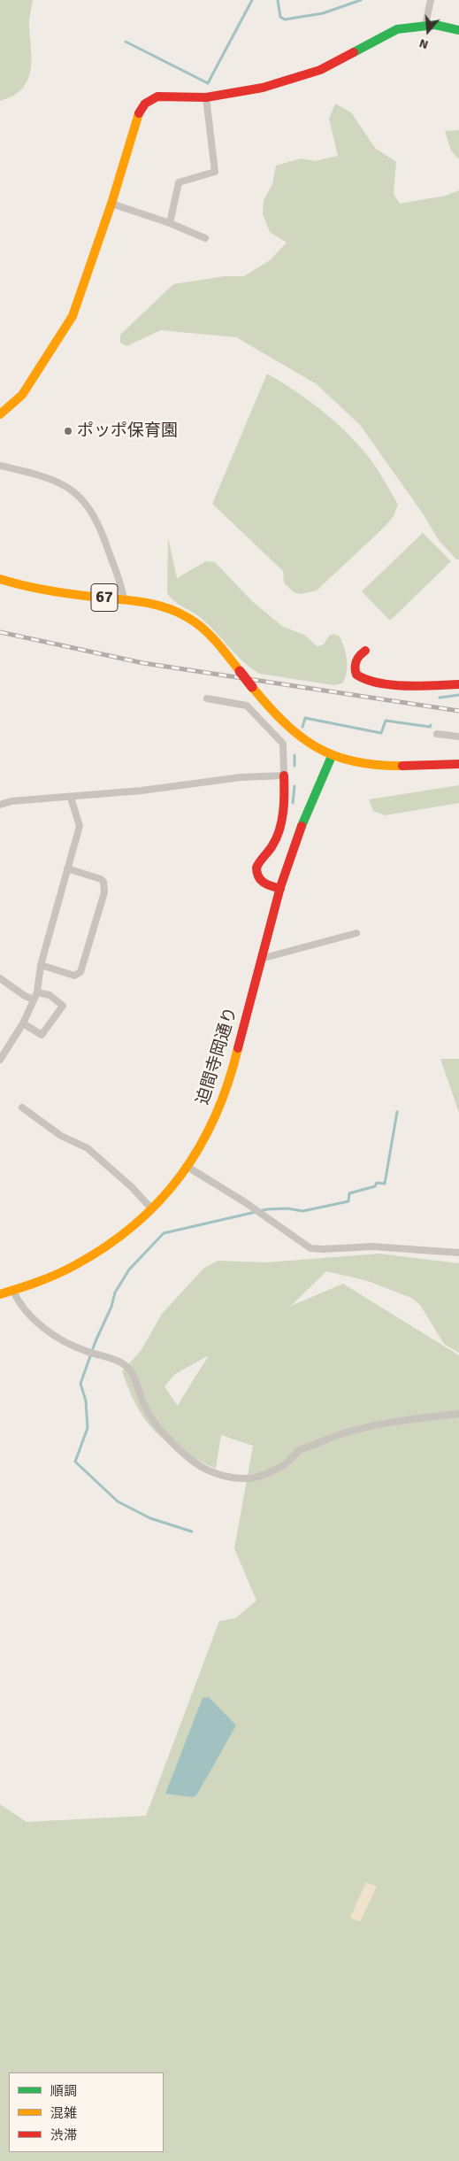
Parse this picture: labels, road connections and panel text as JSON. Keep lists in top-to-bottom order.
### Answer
{
  "streets": {
    "street": ["67", "迫間寺岡通り"]
  },
  "crossings": [
    ["67", "迫間寺岡通り"]
  ],
  "places": ["ポッポ保育園"],
  "legend": ["順調", "混雑", "渋滞"],
  "north": "bottom"
}
